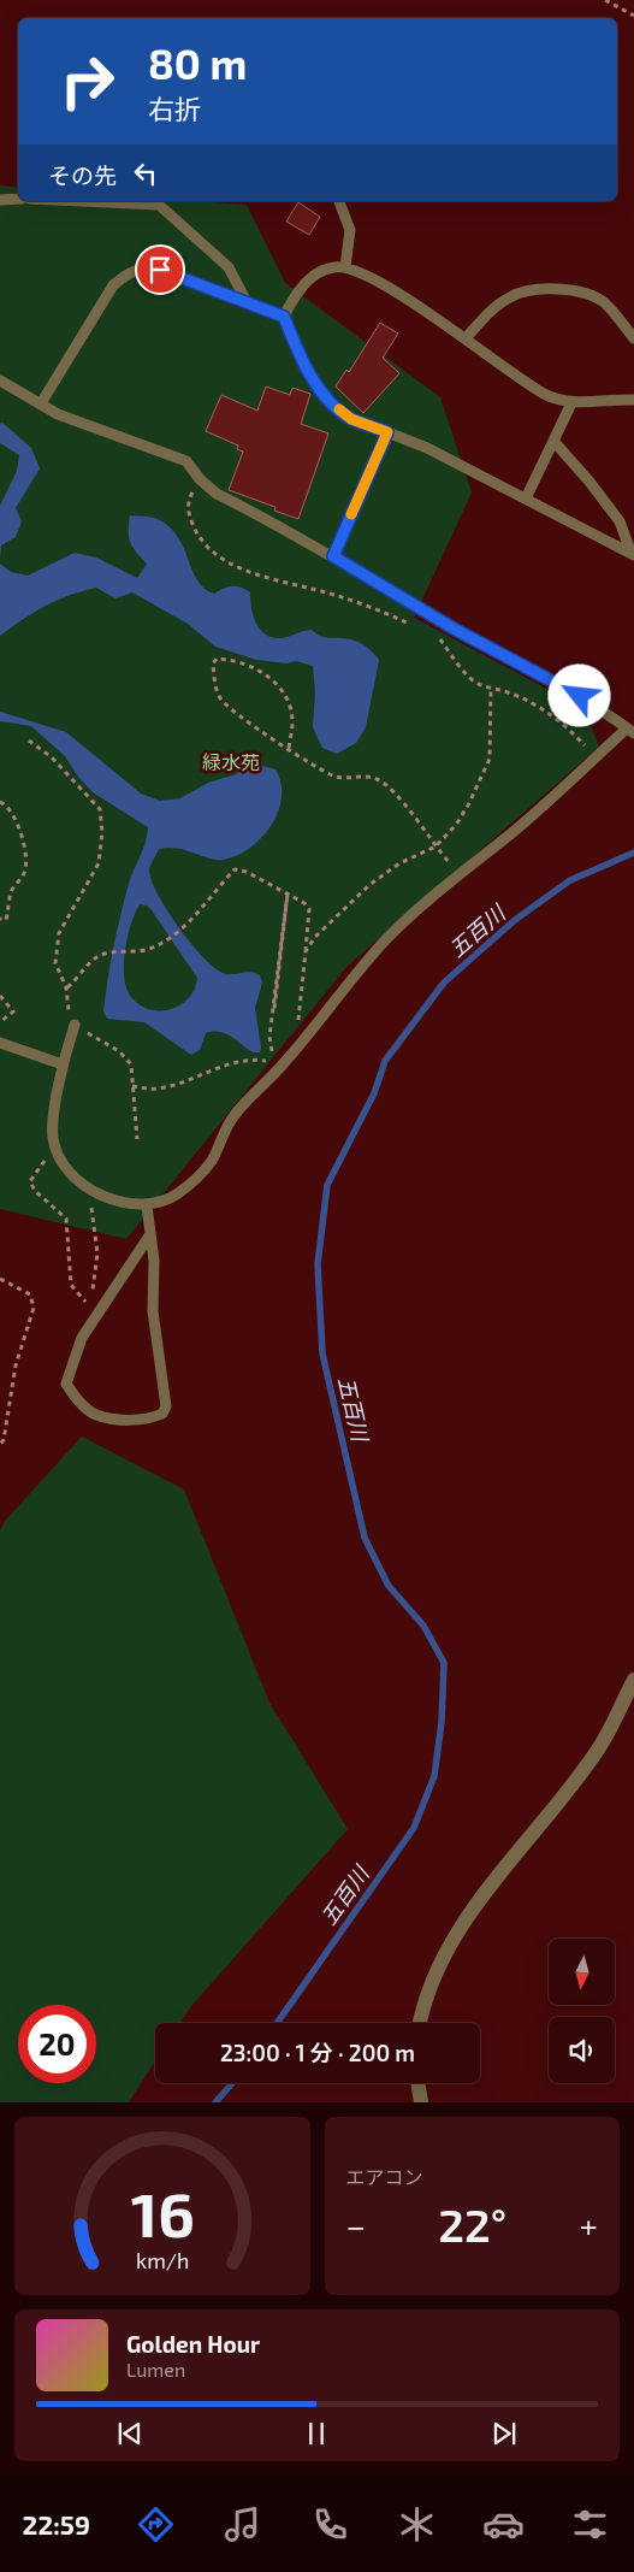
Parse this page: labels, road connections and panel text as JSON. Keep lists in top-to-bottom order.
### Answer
{
  "water": ["五百川"],
  "parks": ["緑水苑"],
  "north": "bottom",
  "page": {
    "turn": ["80 m", "右折"],
    "then": "その先",
    "limit": "20",
    "trip": "23:00 · 1 分 · 200 m",
    "tile": "エアコン",
    "heat": ["−", "22°", "+"],
    "song": ["Golden Hour", "Lumen"],
    "tabs": "22:59",
    "gauge": ["16", "km/h"]
  }
}
